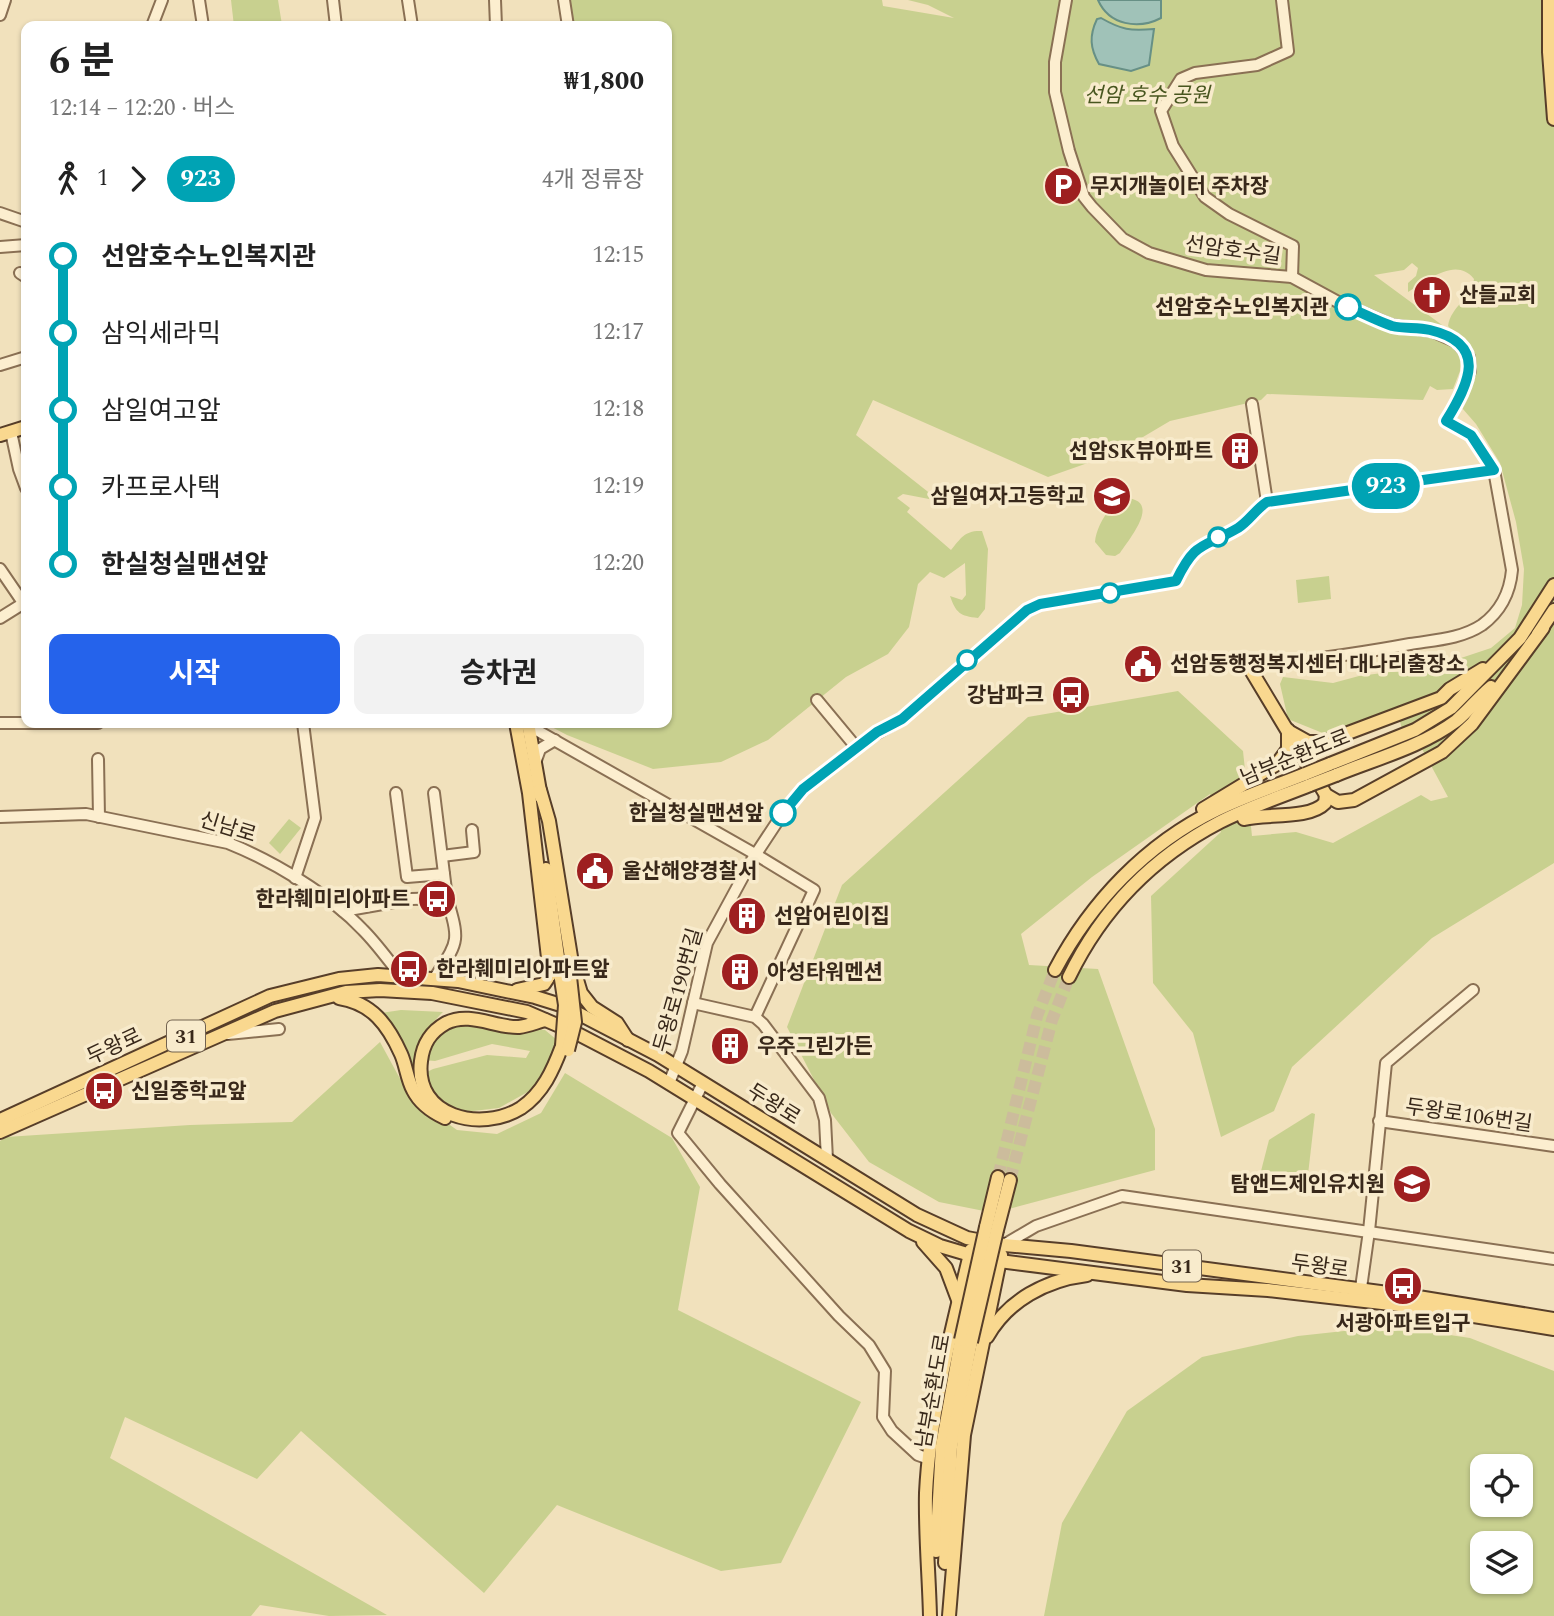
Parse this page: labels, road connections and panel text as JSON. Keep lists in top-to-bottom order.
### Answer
{
  "streets": {
    "main road": ["남부순환도로", "31", "두왕로"],
    "street": [
      "선암호수길",
      "신남로",
      "두왕로190번길",
      "두왕로106번길"
    ]
  },
  "crossings": [
    ["신남로", "두왕로"],
    ["두왕로190번길", "두왕로"]
  ],
  "parks": ["선암 호수 공원"],
  "places": {
    "parking": ["무지개놀이터 주차장"],
    "church": ["산들교회"],
    "other": ["선암호수노인복지관", "한실청실맨션앞"],
    "building": [
      "선암SK뷰아파트",
      "선암어린이집",
      "아성타워멘션",
      "우주그린가든"
    ],
    "school or university": ["삼일여자고등학교", "탐앤드제인유치원"],
    "public building": ["선암동행정복지센터 대나리출장소", "울산해양경찰서"],
    "bus stop": [
      "강남파크",
      "한라훼미리아파트",
      "한라훼미리아파트앞",
      "신일중학교앞",
      "서광아파트입구"
    ]
  },
  "lines": ["bus line 923"],
  "page": {
    "on_map": "923",
    "heading": ["6 분", "12:14 – 12:20 · 버스", "₩1,800"],
    "legs": ["1", "923", "4개 정류장"],
    "list": [
      {
        "name": "선암호수노인복지관",
        "value": "12:15"
      },
      {
        "name": "삼익세라믹",
        "value": "12:17"
      },
      {
        "name": "삼일여고앞",
        "value": "12:18"
      },
      {
        "name": "카프로사택",
        "value": "12:19"
      },
      {
        "name": "한실청실맨션앞",
        "value": "12:20"
      }
    ],
    "buttons": ["시작", "승차권"]
  }
}
